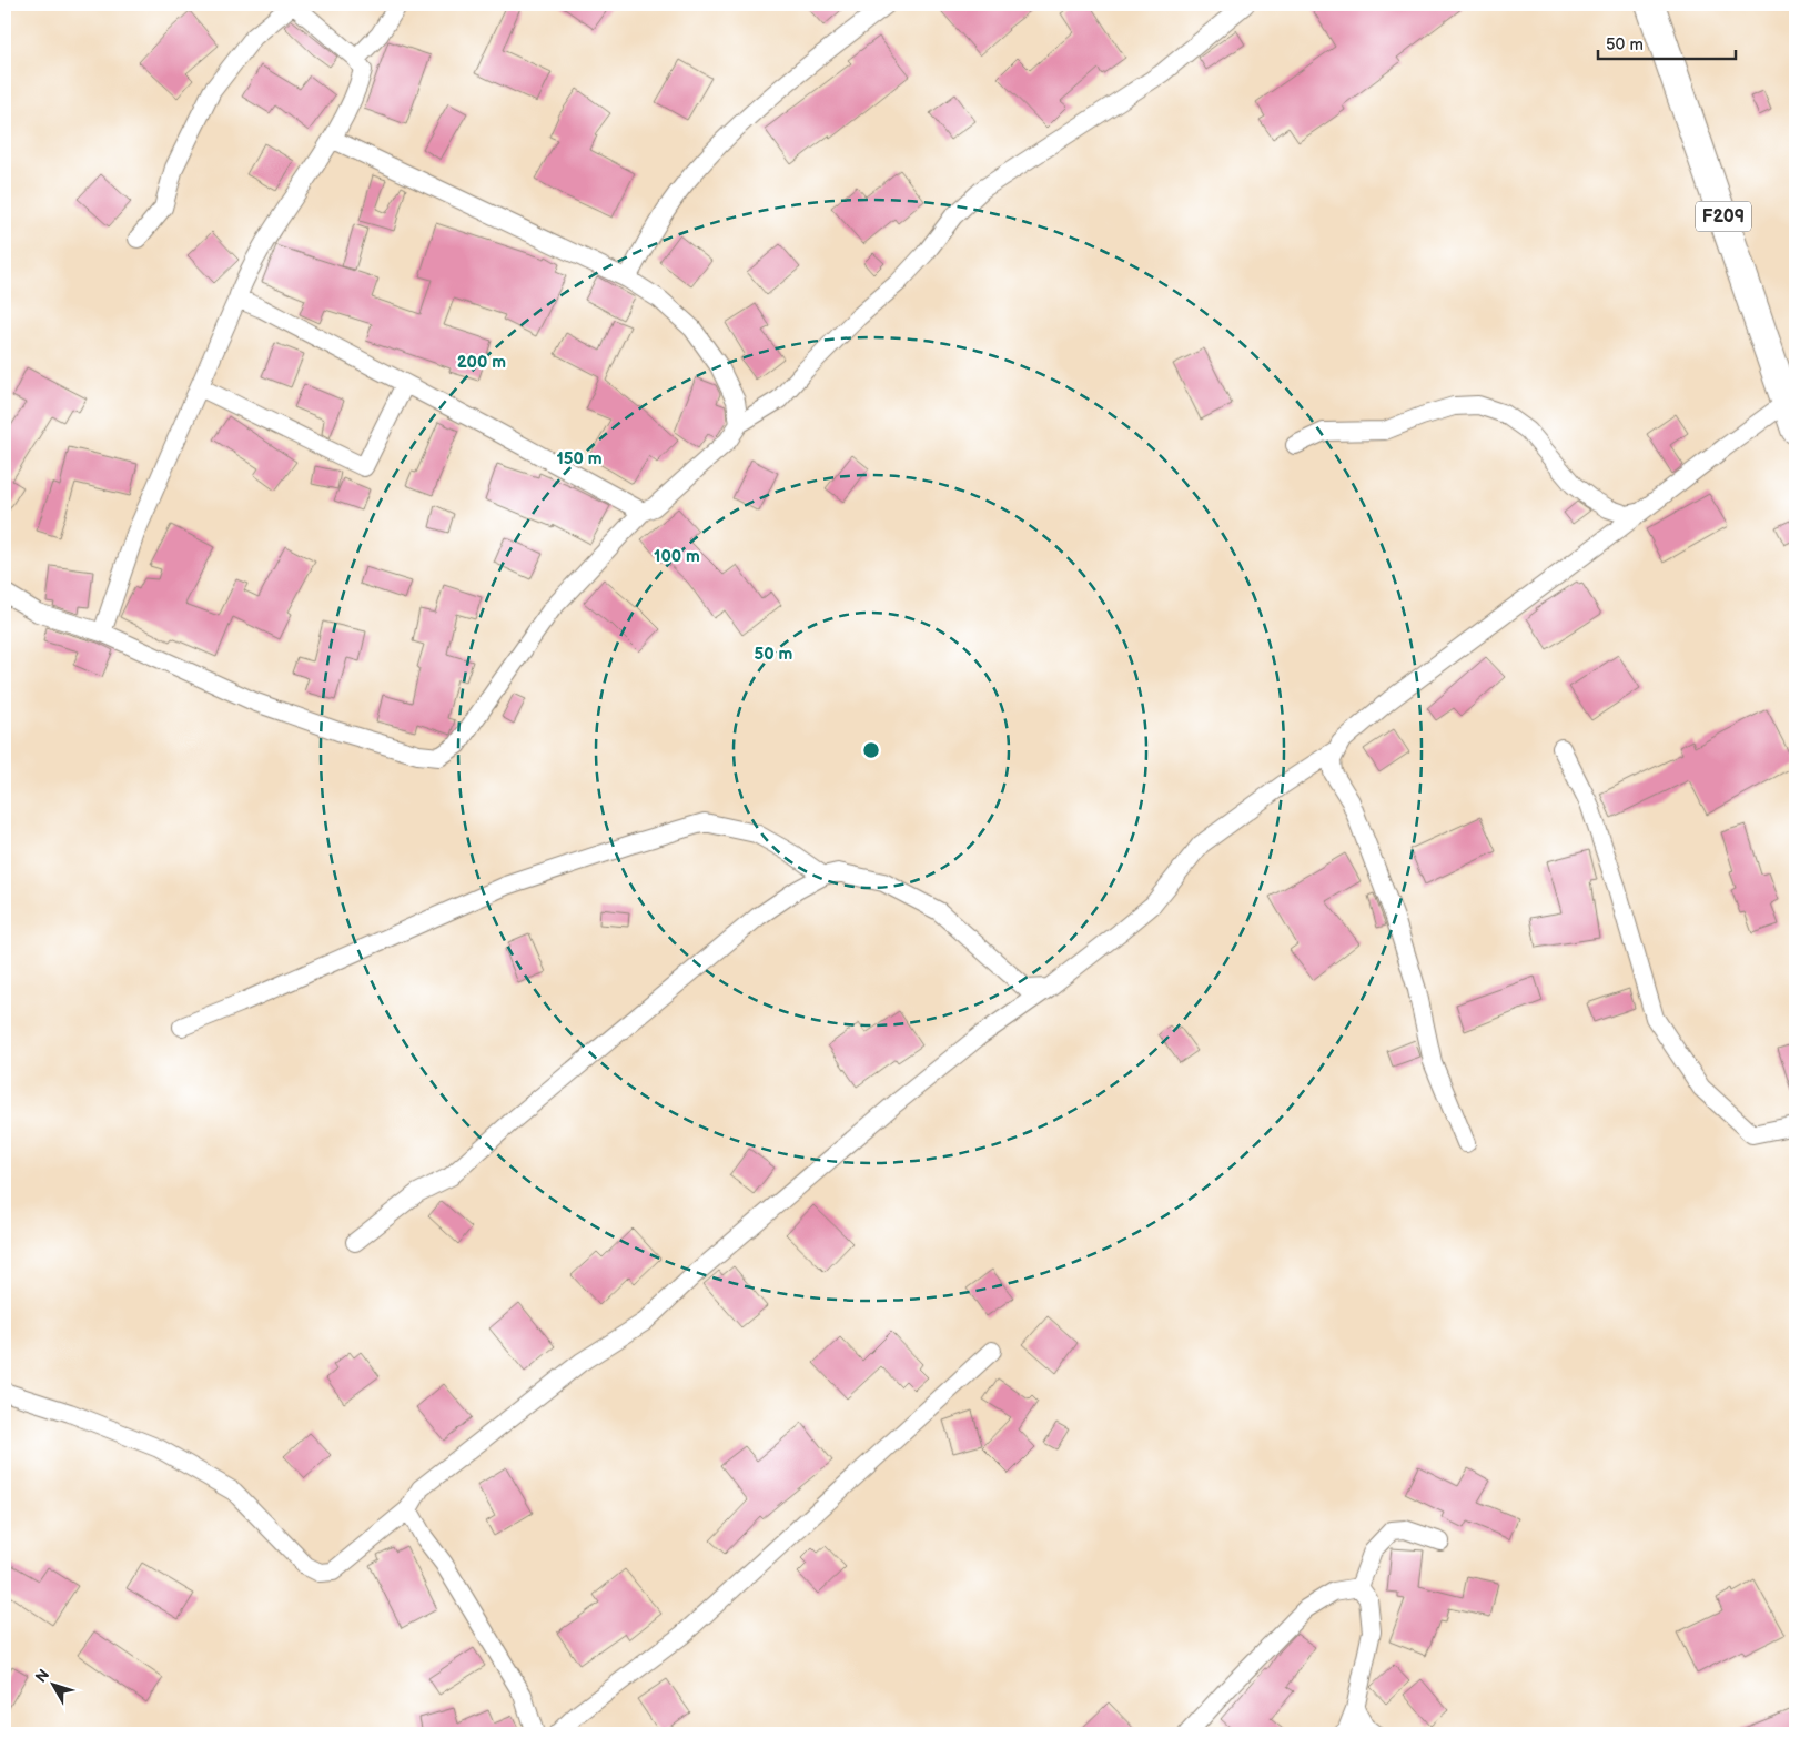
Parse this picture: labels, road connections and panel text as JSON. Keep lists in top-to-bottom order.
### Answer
{
  "streets": {
    "main road": ["F209"]
  },
  "scale_bar": "50 m",
  "north": "top left",
  "rings": [
    "200 m",
    "150 m",
    "100 m",
    "50 m"
  ]
}
